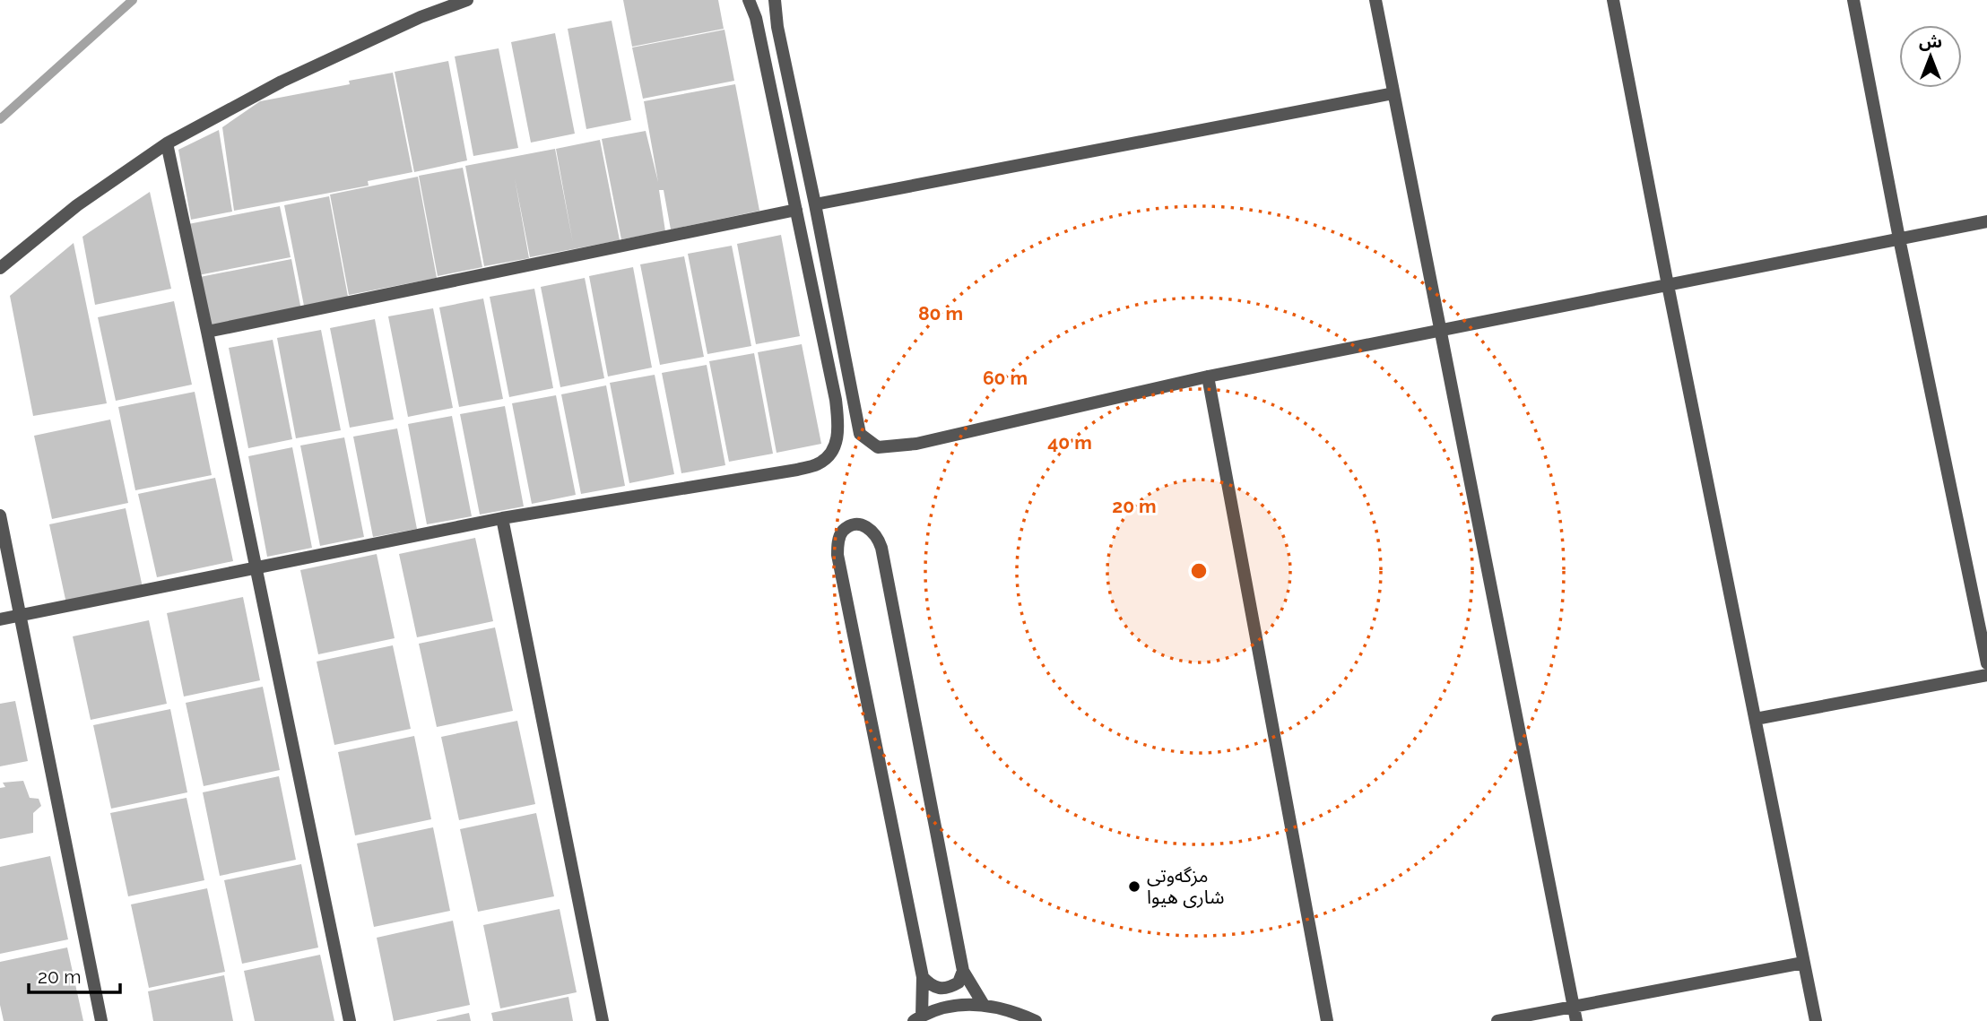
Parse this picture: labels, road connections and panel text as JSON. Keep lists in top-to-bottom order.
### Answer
{
  "places": ["مزگەوتی شاری هیوا"],
  "scale_bar": "20 m",
  "north": "top",
  "rings": [
    "80 m",
    "60 m",
    "40 m",
    "20 m"
  ]
}
